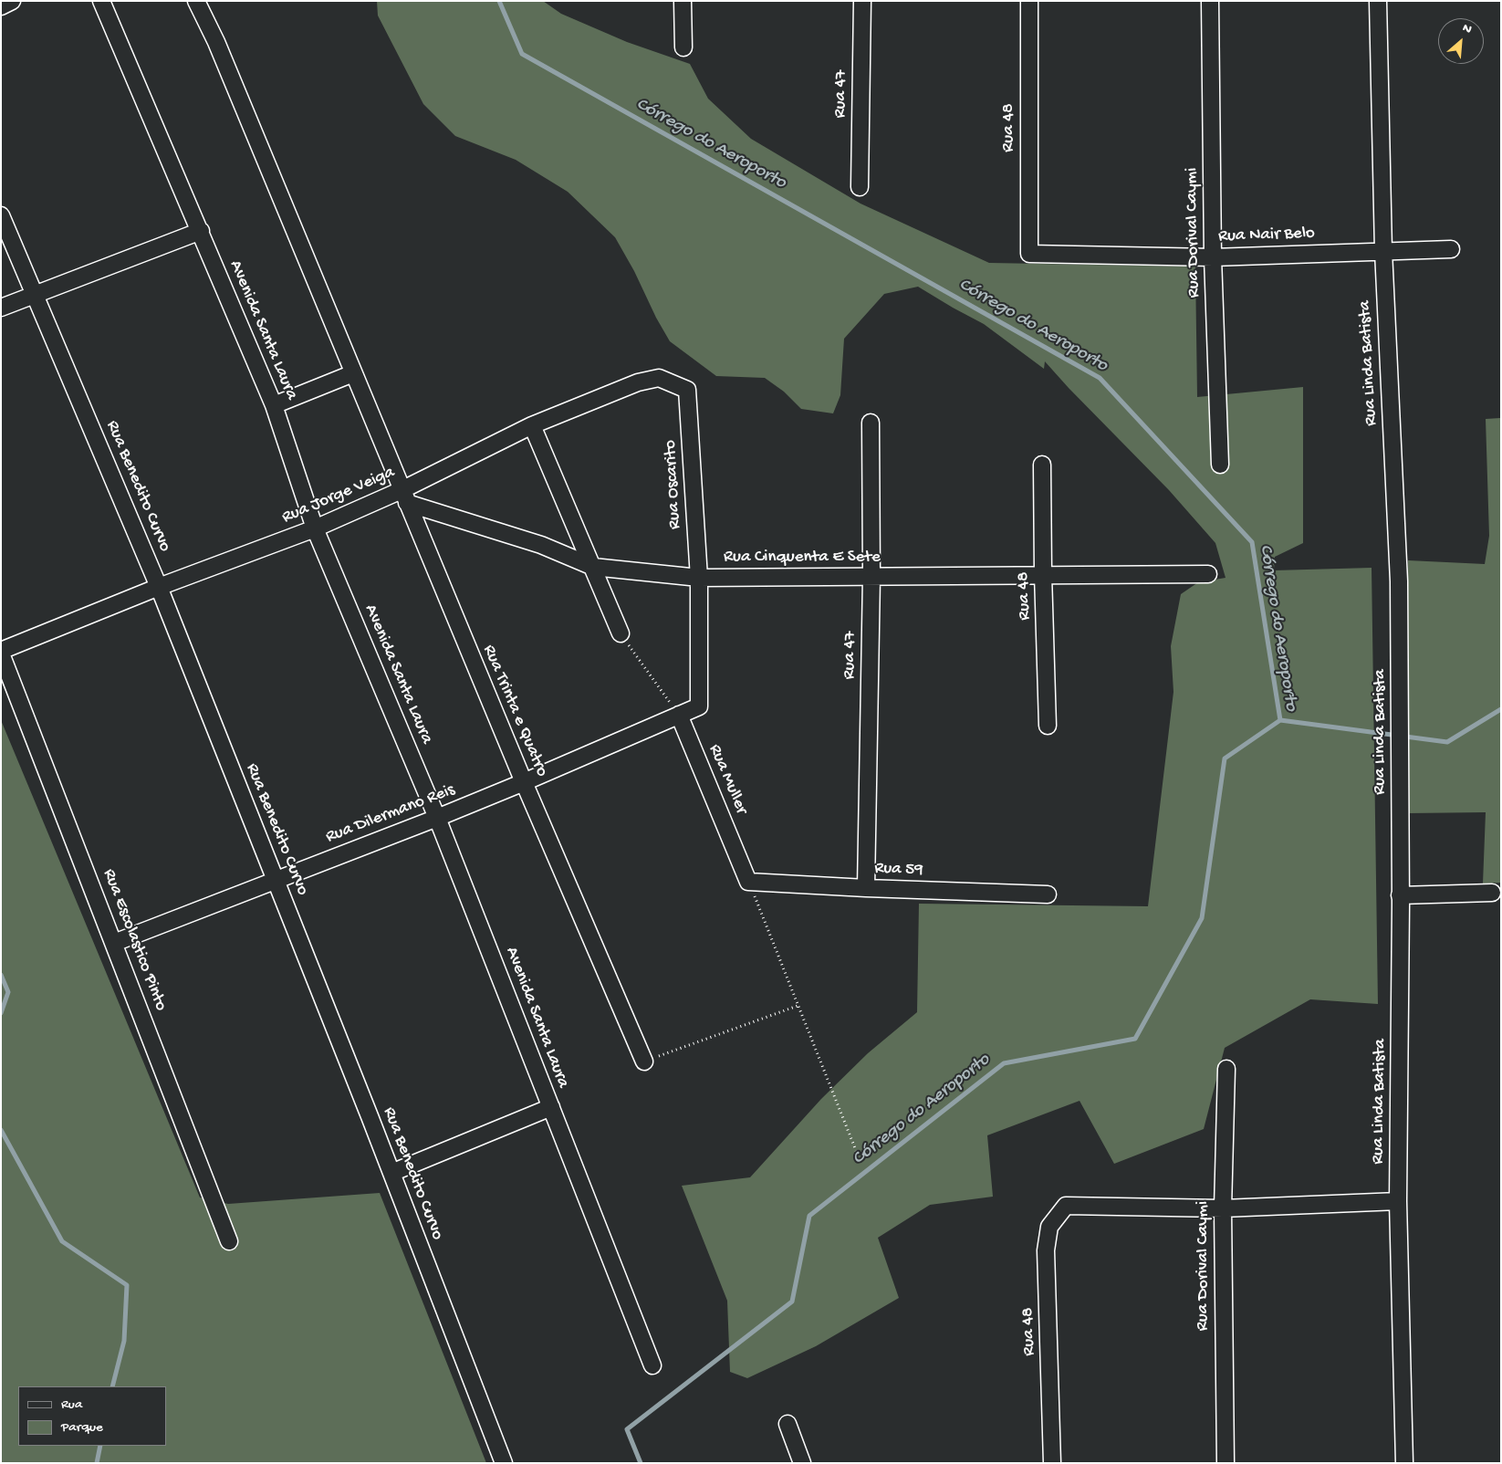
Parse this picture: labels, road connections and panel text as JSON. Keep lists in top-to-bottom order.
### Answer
{
  "streets": {
    "street": [
      "Rua 47",
      "Rua 48",
      "Rua Dorival Caymi",
      "Rua Nair Belo",
      "Avenida Santa Laura",
      "Rua Linda Batista",
      "Rua Oscarito",
      "Rua Benedito Curvo",
      "Rua Jorge Veiga",
      "Rua Cinquenta E Sete",
      "Rua Trinta e Quatro",
      "Rua Muller",
      "Rua Dilermano Reis",
      "Rua 59",
      "Rua Escolastico Pinto"
    ]
  },
  "crossings": [
    ["Rua 47", "Rua Cinquenta E Sete"],
    ["Rua 47", "Rua 59"],
    ["Rua 48", "Rua Dorival Caymi"],
    ["Rua 48", "Rua Nair Belo"],
    ["Rua 48", "Rua Cinquenta E Sete"],
    ["Rua Dorival Caymi", "Rua Nair Belo"],
    ["Rua Nair Belo", "Rua Linda Batista"],
    ["Avenida Santa Laura", "Rua Jorge Veiga"],
    ["Avenida Santa Laura", "Rua Dilermano Reis"],
    ["Rua Oscarito", "Rua Jorge Veiga"],
    ["Rua Oscarito", "Rua Cinquenta E Sete"],
    ["Rua Oscarito", "Rua Muller"],
    ["Rua Oscarito", "Rua Dilermano Reis"],
    ["Rua Benedito Curvo", "Rua Jorge Veiga"],
    ["Rua Benedito Curvo", "Rua Dilermano Reis"],
    ["Rua Jorge Veiga", "Rua Cinquenta E Sete"],
    ["Rua Jorge Veiga", "Rua Trinta e Quatro"],
    ["Rua Jorge Veiga", "Rua Escolastico Pinto"],
    ["Rua Cinquenta E Sete", "Rua Trinta e Quatro"],
    ["Rua Trinta e Quatro", "Rua Dilermano Reis"],
    ["Rua Muller", "Rua Dilermano Reis"],
    ["Rua Muller", "Rua 59"],
    ["Rua Dilermano Reis", "Rua Escolastico Pinto"]
  ],
  "water": ["Córrego do Aeroporto"],
  "legend": ["Rua", "Parque"],
  "north": "top right"
}
